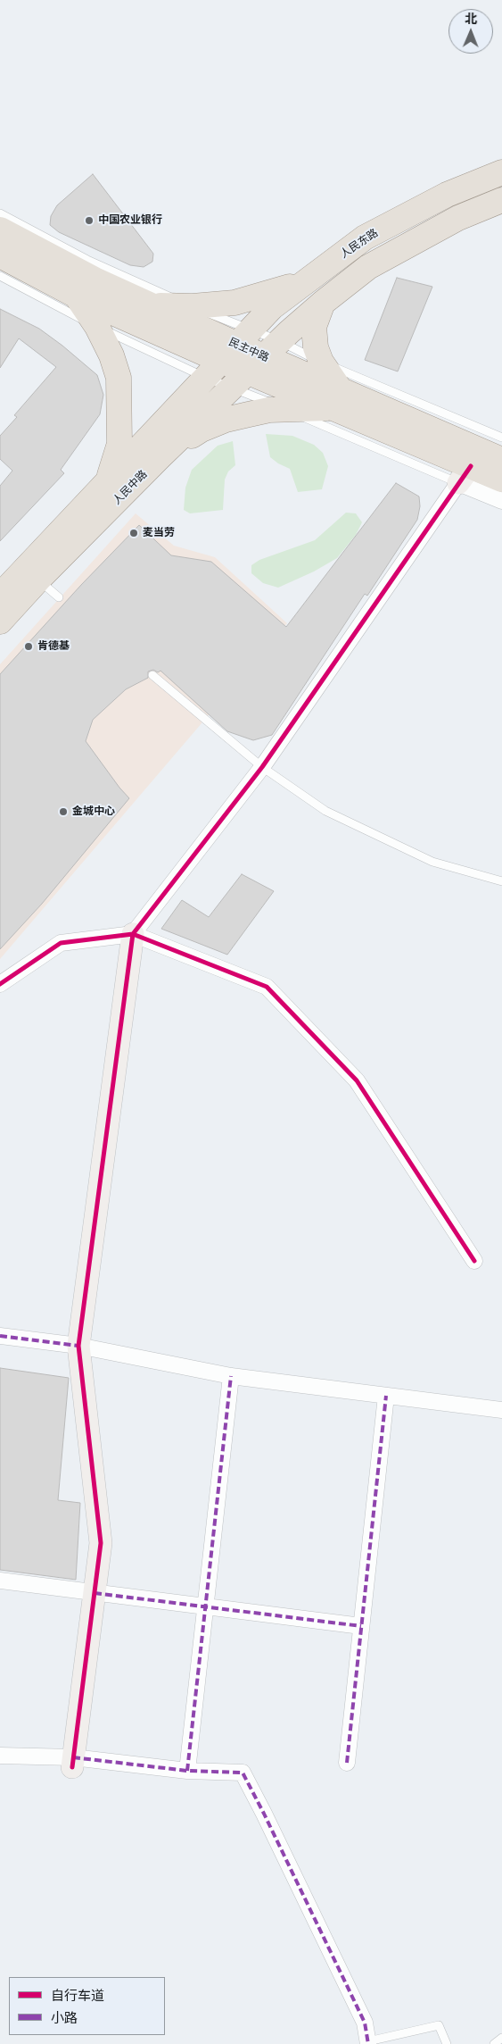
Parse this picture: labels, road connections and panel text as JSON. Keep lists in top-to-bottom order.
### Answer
{
  "streets": {
    "main road": ["人民东路", "民主中路", "人民中路"]
  },
  "crossings": [
    ["人民东路", "民主中路"],
    ["人民东路", "人民中路"],
    ["民主中路", "人民中路"]
  ],
  "places": [
    "中国农业银行",
    "麦当劳",
    "肯德基",
    "金城中心"
  ],
  "legend": ["自行车道", "小路"],
  "north": "top"
}
